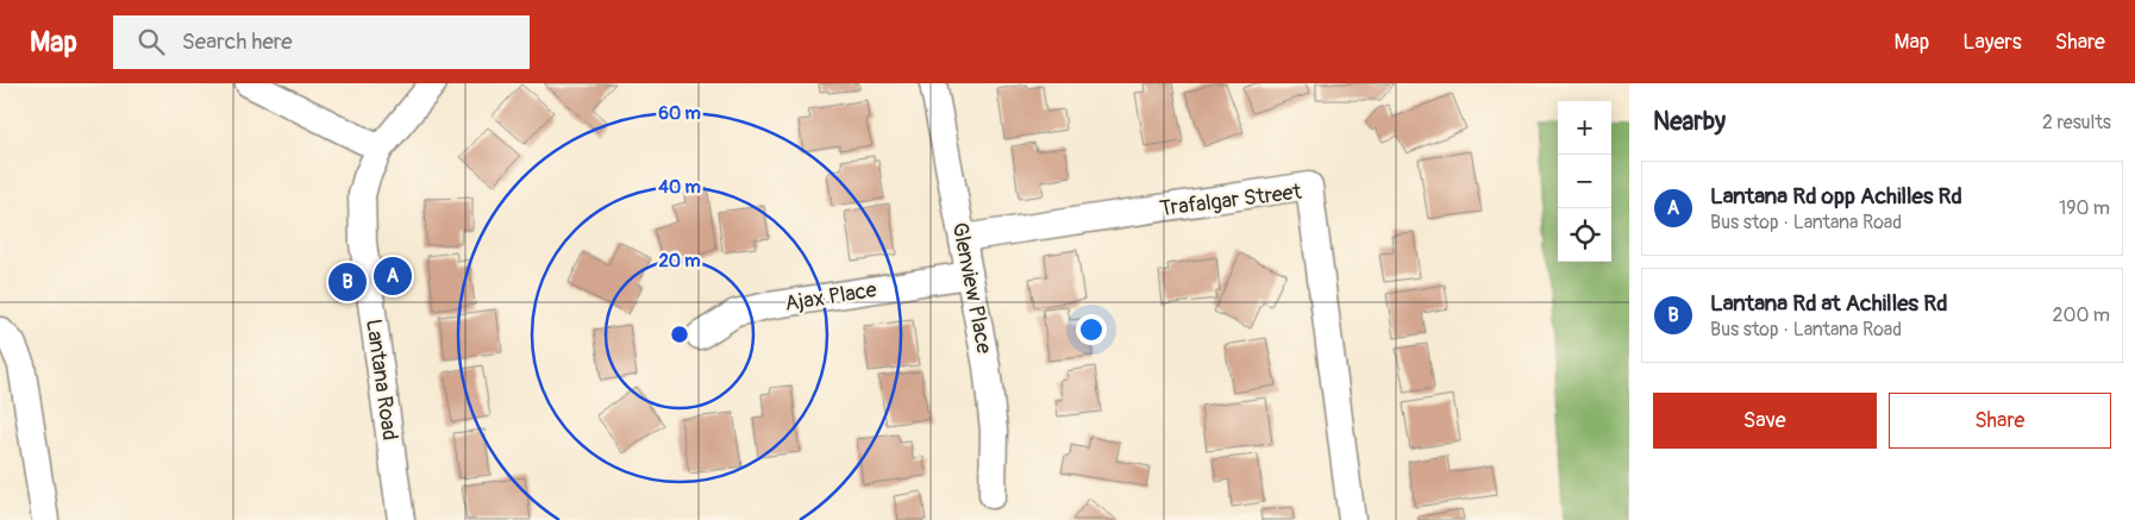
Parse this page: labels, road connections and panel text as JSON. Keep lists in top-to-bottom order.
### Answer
{
  "streets": {
    "street": [
      "Trafalgar Street",
      "Glenview Place",
      "Ajax Place",
      "Lantana Road"
    ]
  },
  "crossings": [
    ["Trafalgar Street", "Glenview Place"],
    ["Glenview Place", "Ajax Place"]
  ],
  "page": {
    "header": "Map",
    "search": "Search here",
    "nav": ["Map", "Layers", "Share"],
    "heading": ["Nearby", "2 results"],
    "map_buttons": ["+", "−"],
    "list": [
      {
        "mark": "A",
        "name": "Lantana Rd opp Achilles Rd",
        "note": "Bus stop · Lantana Road",
        "value": "190 m"
      },
      {
        "mark": "B",
        "name": "Lantana Rd at Achilles Rd",
        "note": "Bus stop · Lantana Road",
        "value": "200 m"
      }
    ],
    "pins": ["A", "B"],
    "buttons": ["Save", "Share"]
  },
  "rings": ["60 m", "40 m", "20 m"]
}
